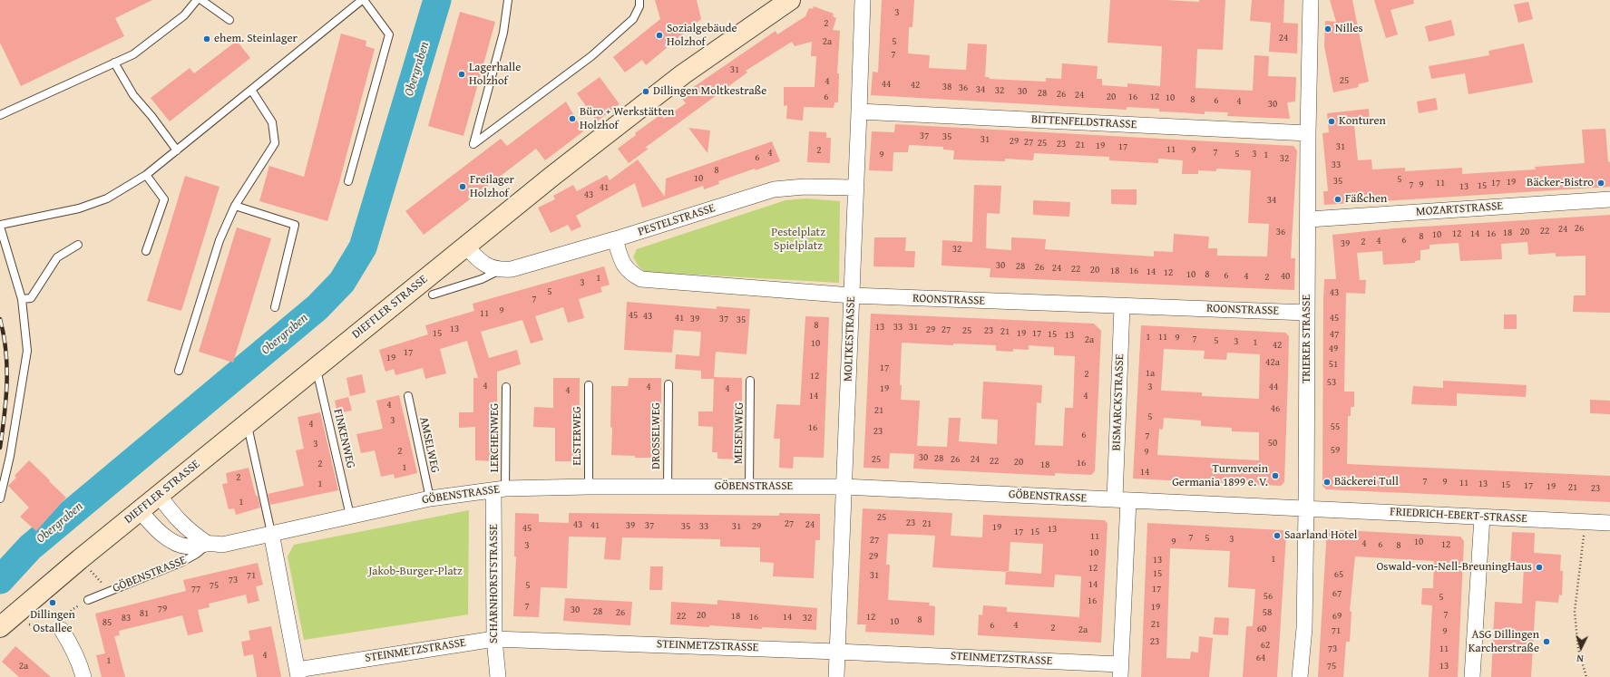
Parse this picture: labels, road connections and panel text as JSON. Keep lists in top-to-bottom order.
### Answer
{
  "streets": {
    "main road": ["DIEFFLER STRASSE"],
    "street": [
      "BITTENFELDSTRASSE",
      "MOZARTSTRASSE",
      "PESTELSTRASSE",
      "ROONSTRASSE",
      "MOLTKESTRASSE",
      "TRIERER STRASSE",
      "BISMARCKSTRASSE",
      "GÖBENSTRASSE",
      "FRIEDRICH-EBERT-STRASSE",
      "SCHARNHORSTSTRASSE",
      "STEINMETZSTRASSE"
    ],
    "lane": [
      "MEISENWEG",
      "ELSTERWEG",
      "DROSSELWEG",
      "LERCHENWEG",
      "FINKENWEG",
      "AMSELWEG"
    ]
  },
  "crossings": [
    ["BITTENFELDSTRASSE", "MOLTKESTRASSE"],
    ["BITTENFELDSTRASSE", "TRIERER STRASSE"],
    ["MOZARTSTRASSE", "TRIERER STRASSE"],
    ["PESTELSTRASSE", "ROONSTRASSE"],
    ["PESTELSTRASSE", "MOLTKESTRASSE"],
    ["ROONSTRASSE", "MOLTKESTRASSE"],
    ["ROONSTRASSE", "TRIERER STRASSE"],
    ["ROONSTRASSE", "BISMARCKSTRASSE"],
    ["DIEFFLER STRASSE", "FINKENWEG"],
    ["DIEFFLER STRASSE", "GÖBENSTRASSE"],
    ["MOLTKESTRASSE", "GÖBENSTRASSE"],
    ["MOLTKESTRASSE", "STEINMETZSTRASSE"],
    ["TRIERER STRASSE", "GÖBENSTRASSE"],
    ["TRIERER STRASSE", "FRIEDRICH-EBERT-STRASSE"],
    ["BISMARCKSTRASSE", "GÖBENSTRASSE"],
    ["BISMARCKSTRASSE", "STEINMETZSTRASSE"],
    ["MEISENWEG", "GÖBENSTRASSE"],
    ["ELSTERWEG", "GÖBENSTRASSE"],
    ["DROSSELWEG", "GÖBENSTRASSE"],
    ["LERCHENWEG", "GÖBENSTRASSE"],
    ["LERCHENWEG", "SCHARNHORSTSTRASSE"],
    ["FINKENWEG", "GÖBENSTRASSE"],
    ["AMSELWEG", "GÖBENSTRASSE"],
    ["GÖBENSTRASSE", "FRIEDRICH-EBERT-STRASSE"],
    ["GÖBENSTRASSE", "SCHARNHORSTSTRASSE"],
    ["SCHARNHORSTSTRASSE", "STEINMETZSTRASSE"]
  ],
  "water": ["Obergraben"],
  "parks": ["Pestelplatz Spielplatz", "Jakob-Burger-Platz"],
  "places": [
    "Nilles",
    "Sozialgebäude Holzhof",
    "ehem. Steinlager",
    "Lagerhalle Holzhof",
    "Dillingen Moltkestraße",
    "Büro + Werkstätten Holzhof",
    "Konturen",
    "Bäcker-Bistro",
    "Freilager Holzhof",
    "Fäßchen",
    "Turnverein Germania 1899 e. V.",
    "Bäckerei Tull",
    "Saarland Hotel",
    "Oswald-von-Nell-BreuningHaus",
    "Dillingen Ostallee",
    "ASG Dillingen Karcherstraße"
  ],
  "house_numbers": [
    "3",
    "2",
    "24",
    "2a",
    "5",
    "7",
    "31",
    "25",
    "4",
    "44",
    "42",
    "38",
    "36",
    "34",
    "32",
    "30",
    "28",
    "26",
    "24",
    "6",
    "20",
    "16",
    "12",
    "10",
    "8",
    "6",
    "4",
    "30",
    "37",
    "35",
    "31",
    "29",
    "27",
    "25",
    "23",
    "21",
    "19",
    "17",
    "31",
    "11",
    "2",
    "9",
    "7",
    "4",
    "5",
    "3",
    "9",
    "1",
    "6",
    "32",
    "33",
    "8",
    "10",
    "5",
    "35",
    "19",
    "11",
    "17",
    "7",
    "9",
    "15",
    "13",
    "41",
    "43",
    "34",
    "26",
    "24",
    "22",
    "36",
    "20",
    "18",
    "12",
    "14",
    "16",
    "10",
    "8",
    "6",
    "4",
    "2",
    "39",
    "32",
    "30",
    "28",
    "26",
    "24",
    "22",
    "20",
    "18",
    "16",
    "14",
    "12",
    "10",
    "8",
    "6",
    "4",
    "40",
    "2",
    "1",
    "3",
    "5",
    "43",
    "7",
    "9",
    "11",
    "45",
    "43",
    "41",
    "45",
    "39",
    "37",
    "35",
    "8",
    "13",
    "33",
    "31",
    "13",
    "29",
    "27",
    "25",
    "23",
    "21",
    "15",
    "19",
    "17",
    "15",
    "47",
    "13",
    "1",
    "11",
    "9",
    "7",
    "2a",
    "5",
    "3",
    "1",
    "10",
    "42",
    "49",
    "17",
    "19",
    "42a",
    "51",
    "17",
    "1a",
    "2",
    "12",
    "53",
    "4",
    "4",
    "3",
    "44",
    "4",
    "19",
    "4",
    "14",
    "4",
    "4",
    "46",
    "21",
    "5",
    "3",
    "4",
    "55",
    "16",
    "23",
    "6",
    "7",
    "50",
    "3",
    "59",
    "2",
    "9",
    "30",
    "28",
    "25",
    "26",
    "24",
    "22",
    "20",
    "16",
    "2",
    "18",
    "1",
    "14",
    "2",
    "7",
    "9",
    "11",
    "1",
    "13",
    "15",
    "17",
    "19",
    "21",
    "23",
    "1",
    "25",
    "23",
    "27",
    "21",
    "43",
    "24",
    "41",
    "39",
    "37",
    "35",
    "33",
    "31",
    "29",
    "19",
    "45",
    "13",
    "17",
    "15",
    "11",
    "7",
    "5",
    "3",
    "27",
    "9",
    "10",
    "4",
    "6",
    "12",
    "3",
    "8",
    "10",
    "29",
    "1",
    "13",
    "12",
    "15",
    "65",
    "71",
    "31",
    "73",
    "14",
    "75",
    "5",
    "77",
    "17",
    "67",
    "56",
    "5",
    "16",
    "7",
    "19",
    "79",
    "30",
    "28",
    "26",
    "58",
    "81",
    "7",
    "20",
    "22",
    "18",
    "69",
    "16",
    "14",
    "12",
    "83",
    "32",
    "8",
    "10",
    "85",
    "21",
    "6",
    "4",
    "2",
    "60",
    "2a",
    "71",
    "9",
    "23",
    "62",
    "73",
    "11",
    "4",
    "64",
    "1",
    "2a",
    "75",
    "13"
  ],
  "north": "bottom"
}
